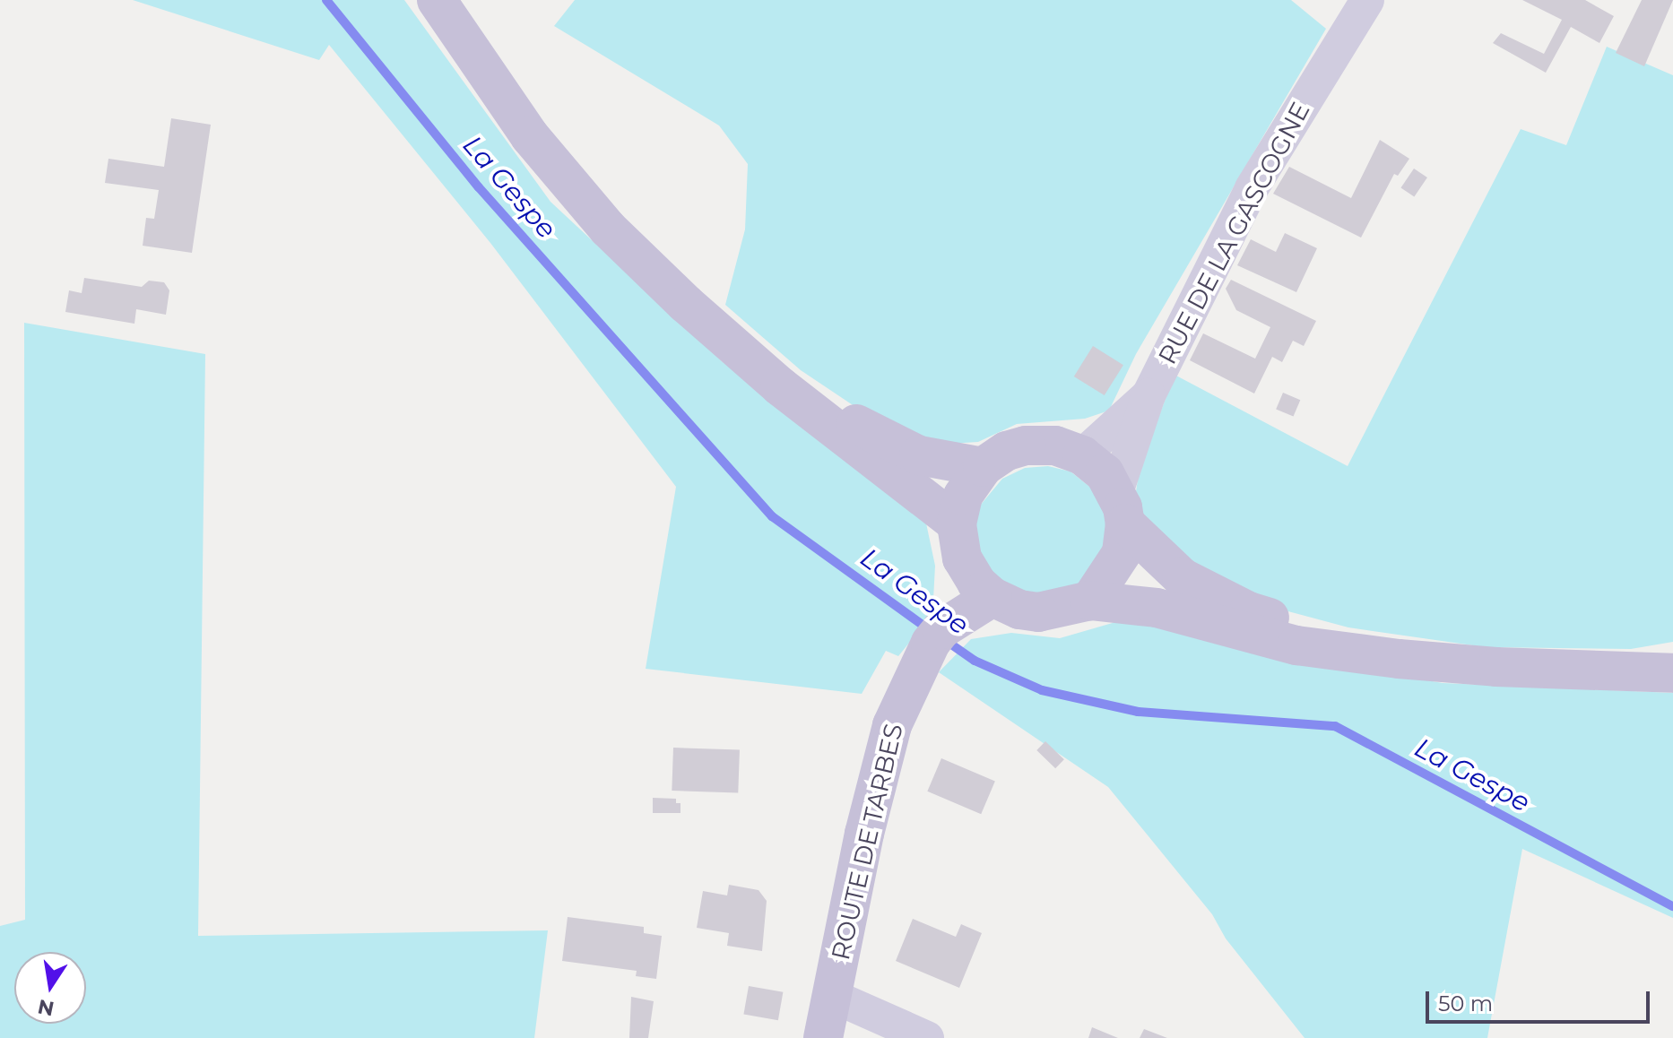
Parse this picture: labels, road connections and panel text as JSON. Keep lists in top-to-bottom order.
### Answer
{
  "streets": {
    "main road": ["ROUTE DE TARBES"],
    "street": ["RUE DE LA GASCOGNE"]
  },
  "crossings": [
    ["RUE DE LA GASCOGNE", "ROUTE DE TARBES"]
  ],
  "water": ["La Gespe"],
  "scale_bar": "50 m",
  "north": "bottom"
}
